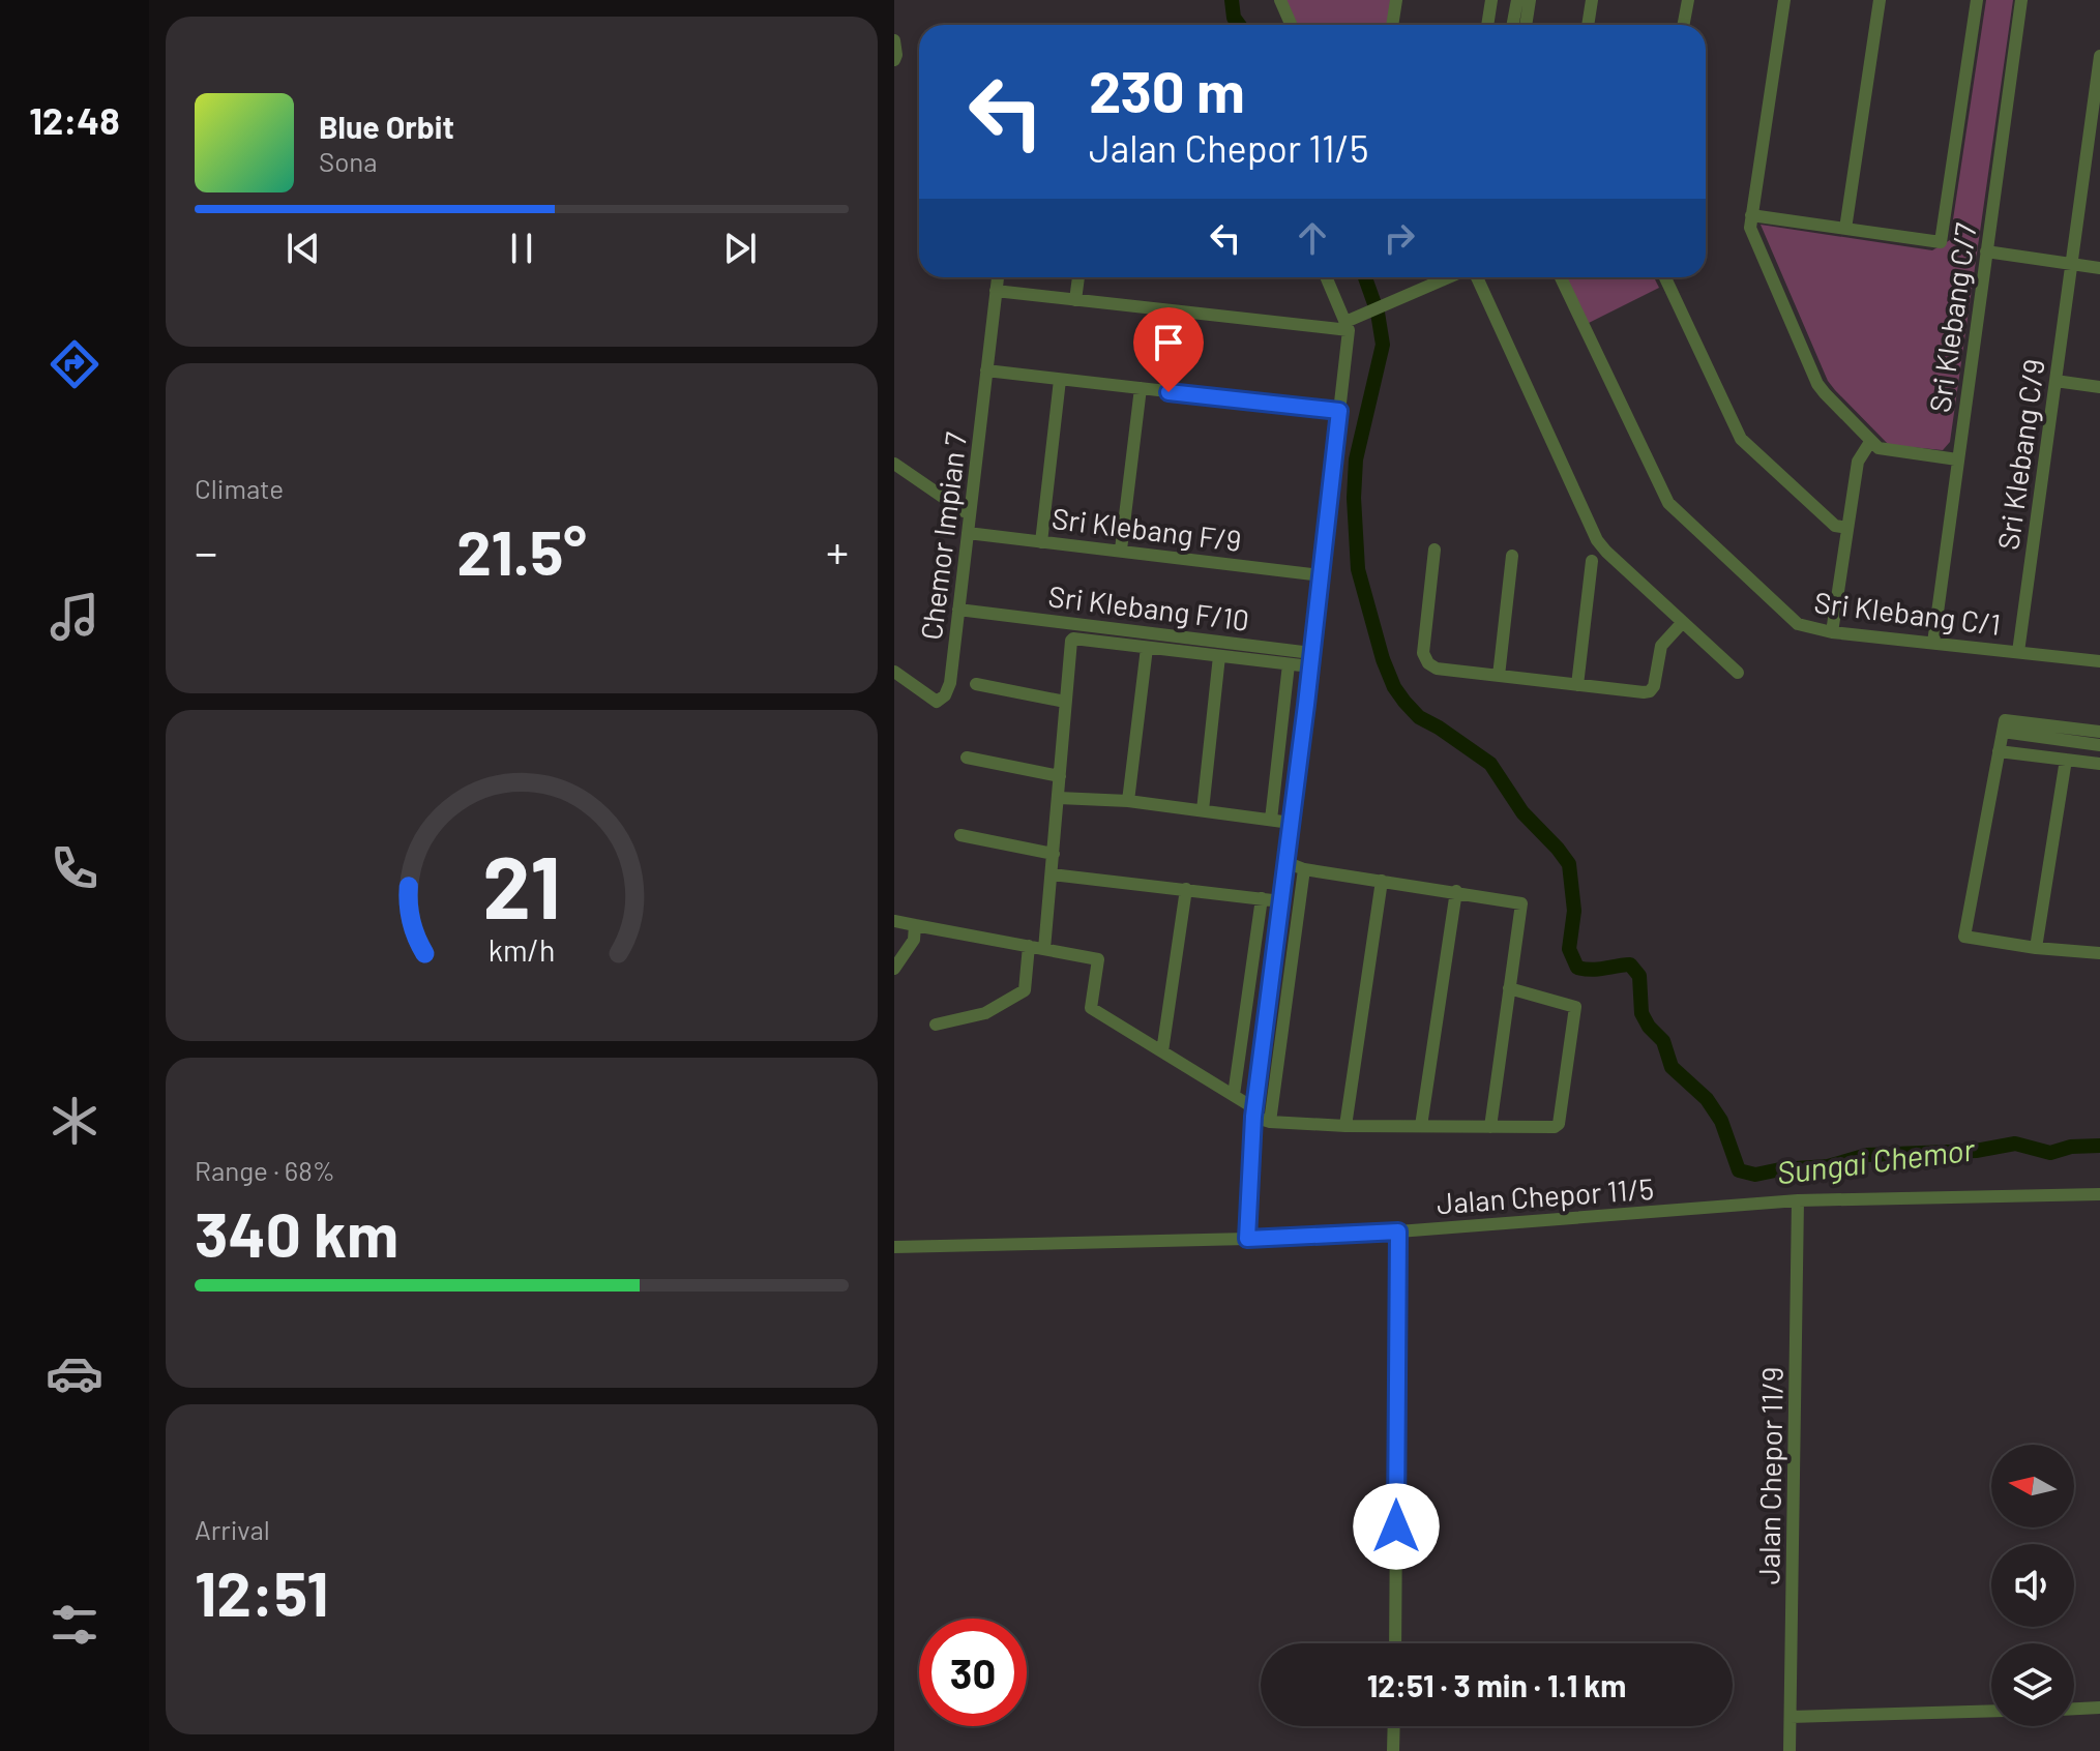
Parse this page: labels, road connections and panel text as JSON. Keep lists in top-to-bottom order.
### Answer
{
  "streets": {
    "street": [
      "Sri Klebang C/7",
      "Sri Klebang C/9",
      "Sri Klebang F/9",
      "Chemor Impian 7",
      "Sri Klebang F/10",
      "Sri Klebang C/1",
      "Jalan Chepor 11/5",
      "Jalan Chepor 11/9"
    ]
  },
  "crossings": [
    ["Sri Klebang C/7", "Sri Klebang C/1"],
    ["Sri Klebang C/9", "Sri Klebang C/1"],
    ["Sri Klebang F/9", "Chemor Impian 7"],
    ["Chemor Impian 7", "Sri Klebang F/10"],
    ["Jalan Chepor 11/5", "Jalan Chepor 11/9"]
  ],
  "water": ["Sungai Chemor"],
  "north": "left",
  "page": {
    "tabs": "12:48",
    "turn": ["230 m", "Jalan Chepor 11/5"],
    "song": ["Blue Orbit", "Sona"],
    "tile": [
      "Climate",
      ["Range · 68%", "340 km"],
      ["Arrival", "12:51"]
    ],
    "heat": ["−", "21.5°", "+"],
    "limit": "30",
    "trip": "12:51 · 3 min · 1.1 km",
    "gauge": ["21", "km/h"]
  }
}
